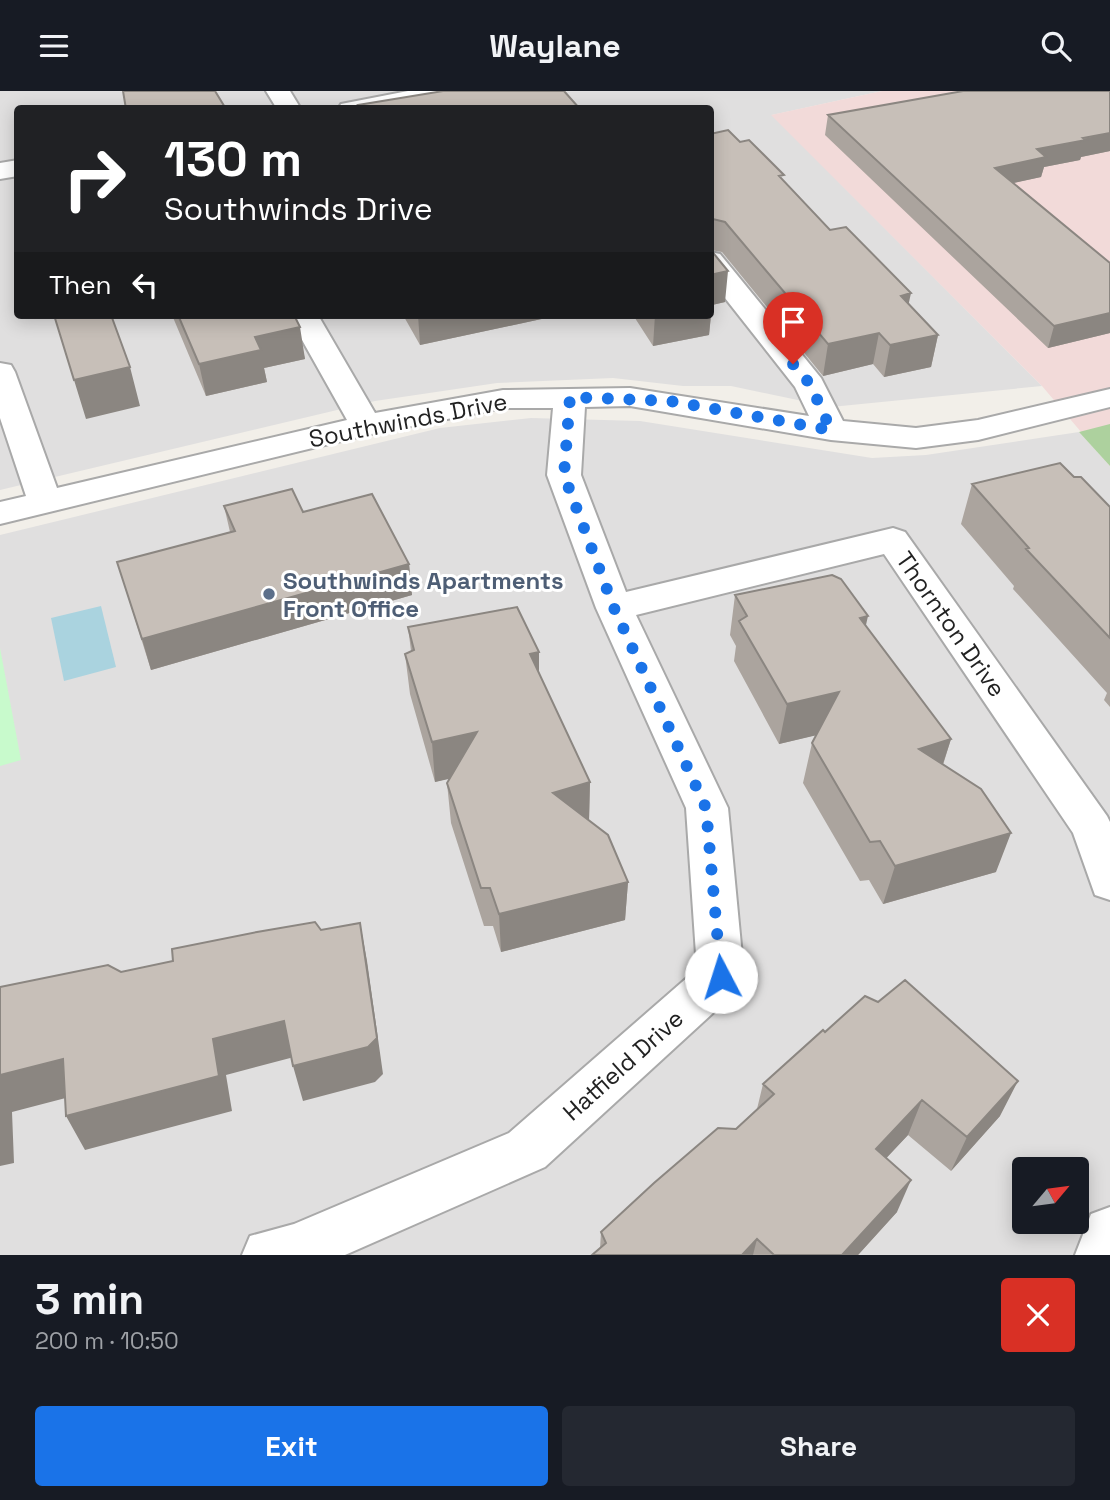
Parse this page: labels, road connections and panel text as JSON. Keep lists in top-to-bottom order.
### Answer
{
  "streets": {
    "street": ["Southwinds Drive", "Thornton Drive", "Hatfield Drive"]
  },
  "crossings": [
    ["Southwinds Drive", "Hatfield Drive"],
    ["Thornton Drive", "Hatfield Drive"]
  ],
  "places": ["Southwinds Apartments Front Office"],
  "north": "top right",
  "page": {
    "header": "Waylane",
    "turn": ["130 m", "Southwinds Drive"],
    "then": "Then",
    "heading": ["3 min", "200 m · 10:50"],
    "buttons": ["Exit", "Share"]
  }
}
